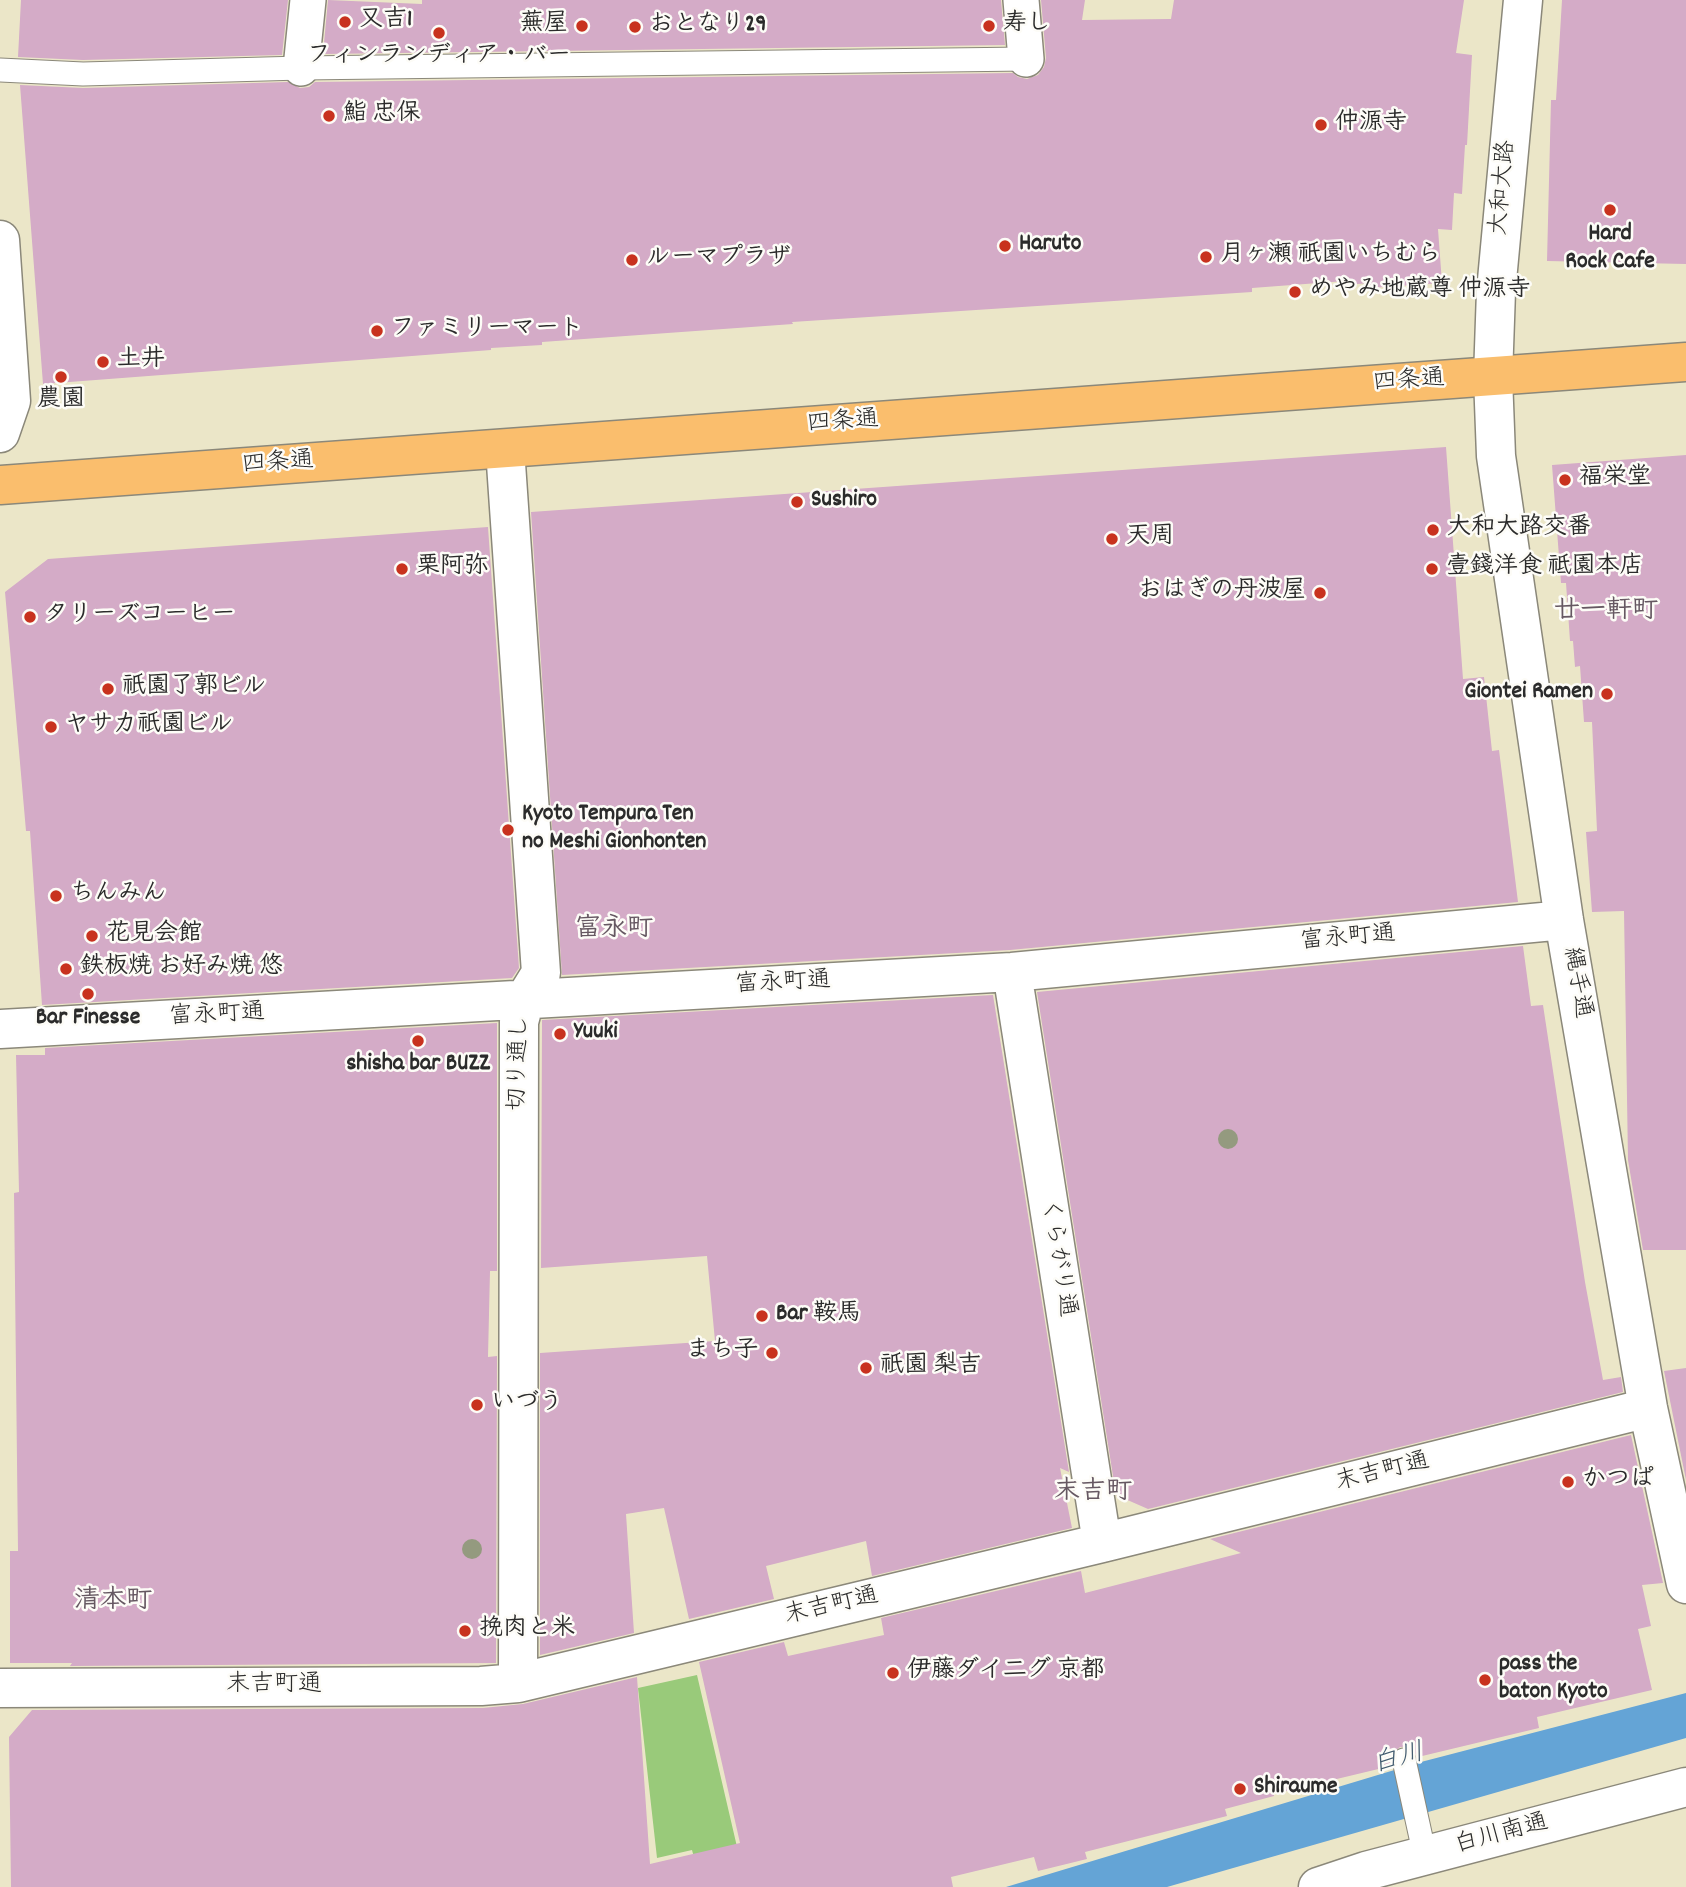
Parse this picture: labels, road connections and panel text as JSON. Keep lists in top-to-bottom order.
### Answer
{
  "streets": {
    "main road": ["四条通"],
    "street": [
      "大和大路",
      "富永町通",
      "縄手通",
      "切り通し",
      "くらがり通",
      "末吉町通",
      "白川南通"
    ]
  },
  "crossings": [
    ["大和大路", "四条通"],
    ["大和大路", "縄手通"],
    ["四条通", "縄手通"],
    ["四条通", "切り通し"],
    ["富永町通", "縄手通"],
    ["富永町通", "切り通し"],
    ["富永町通", "くらがり通"],
    ["縄手通", "末吉町通"],
    ["切り通し", "末吉町通"],
    ["くらがり通", "末吉町通"]
  ],
  "districts": [
    "廿一軒町",
    "富永町",
    "末吉町",
    "清本町"
  ],
  "water": ["白川"],
  "places": [
    "又吉1",
    "蕪屋",
    "寿し",
    "おとなり29",
    "フィンランディア・バー",
    "鮨 忠保",
    "仲源寺",
    "Hard Rock Cafe",
    "Haruto",
    "月ヶ瀬 祇園いちむら",
    "ルーマプラザ",
    "めやみ地蔵尊 仲源寺",
    "ファミリーマート",
    "土井",
    "農園",
    "福栄堂",
    "Sushiro",
    "大和大路交番",
    "天周",
    "栗阿弥",
    "壹錢洋食 祗園本店",
    "おはぎの丹波屋",
    "タリーズコーヒー",
    "祇園了郭ビル",
    "Giontei Ramen",
    "ヤサカ祇園ビル",
    "Kyoto Tempura Ten no Meshi Gionhonten",
    "ちんみん",
    "花見会館",
    "鉄板焼 お好み焼 悠",
    "Bar Finesse",
    "Yuuki",
    "shisha bar BUZZ",
    "Bar 鞍馬",
    "まち子",
    "祇園 梨吉",
    "いづう",
    "かつぱ",
    "挽肉と米",
    "伊藤ダイ二グ 京都",
    "pass the baton Kyoto",
    "Shiraume"
  ]
}
